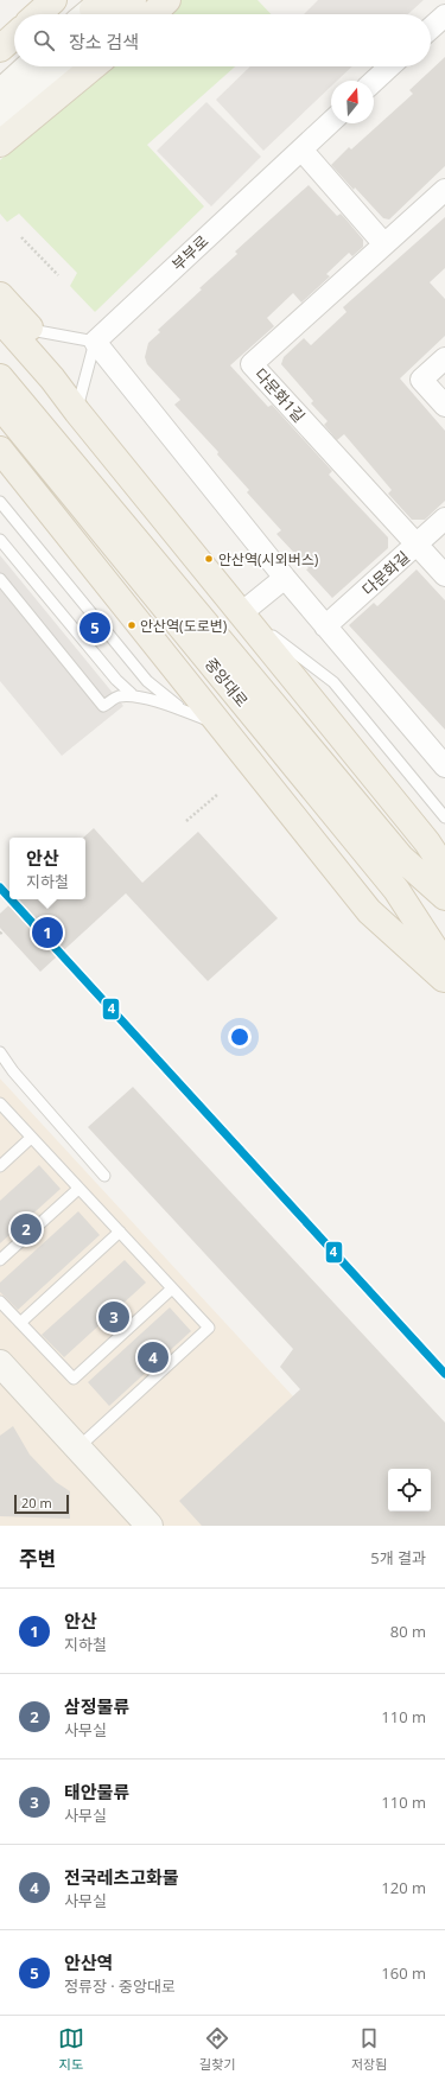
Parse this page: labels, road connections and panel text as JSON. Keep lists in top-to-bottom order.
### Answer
{
  "streets": {
    "main road": ["중앙대로"],
    "street": ["부부로", "다문화1길", "다문화길"]
  },
  "crossings": [
    ["다문화1길", "다문화길"]
  ],
  "places": ["안산역(시외버스)", "안산역(도로변)"],
  "lines": ["transit line 4"],
  "scale_bar": "20 m",
  "north": "top",
  "page": {
    "search": "장소 검색",
    "pins": [
      "5",
      "1",
      "2",
      "3",
      "4"
    ],
    "popup": ["안산", "지하철"],
    "scale": "20 m",
    "heading": ["주변", "5개 결과"],
    "list": [
      {
        "mark": "1",
        "name": "안산",
        "note": "지하철",
        "value": "80 m"
      },
      {
        "mark": "2",
        "name": "삼정물류",
        "note": "사무실",
        "value": "110 m"
      },
      {
        "mark": "3",
        "name": "태안물류",
        "note": "사무실",
        "value": "110 m"
      },
      {
        "mark": "4",
        "name": "전국레츠고화물",
        "note": "사무실",
        "value": "120 m"
      },
      {
        "mark": "5",
        "name": "안산역",
        "note": "정류장 · 중앙대로",
        "value": "160 m"
      }
    ],
    "nav": ["지도", "길찾기", "저장됨"]
  }
}
